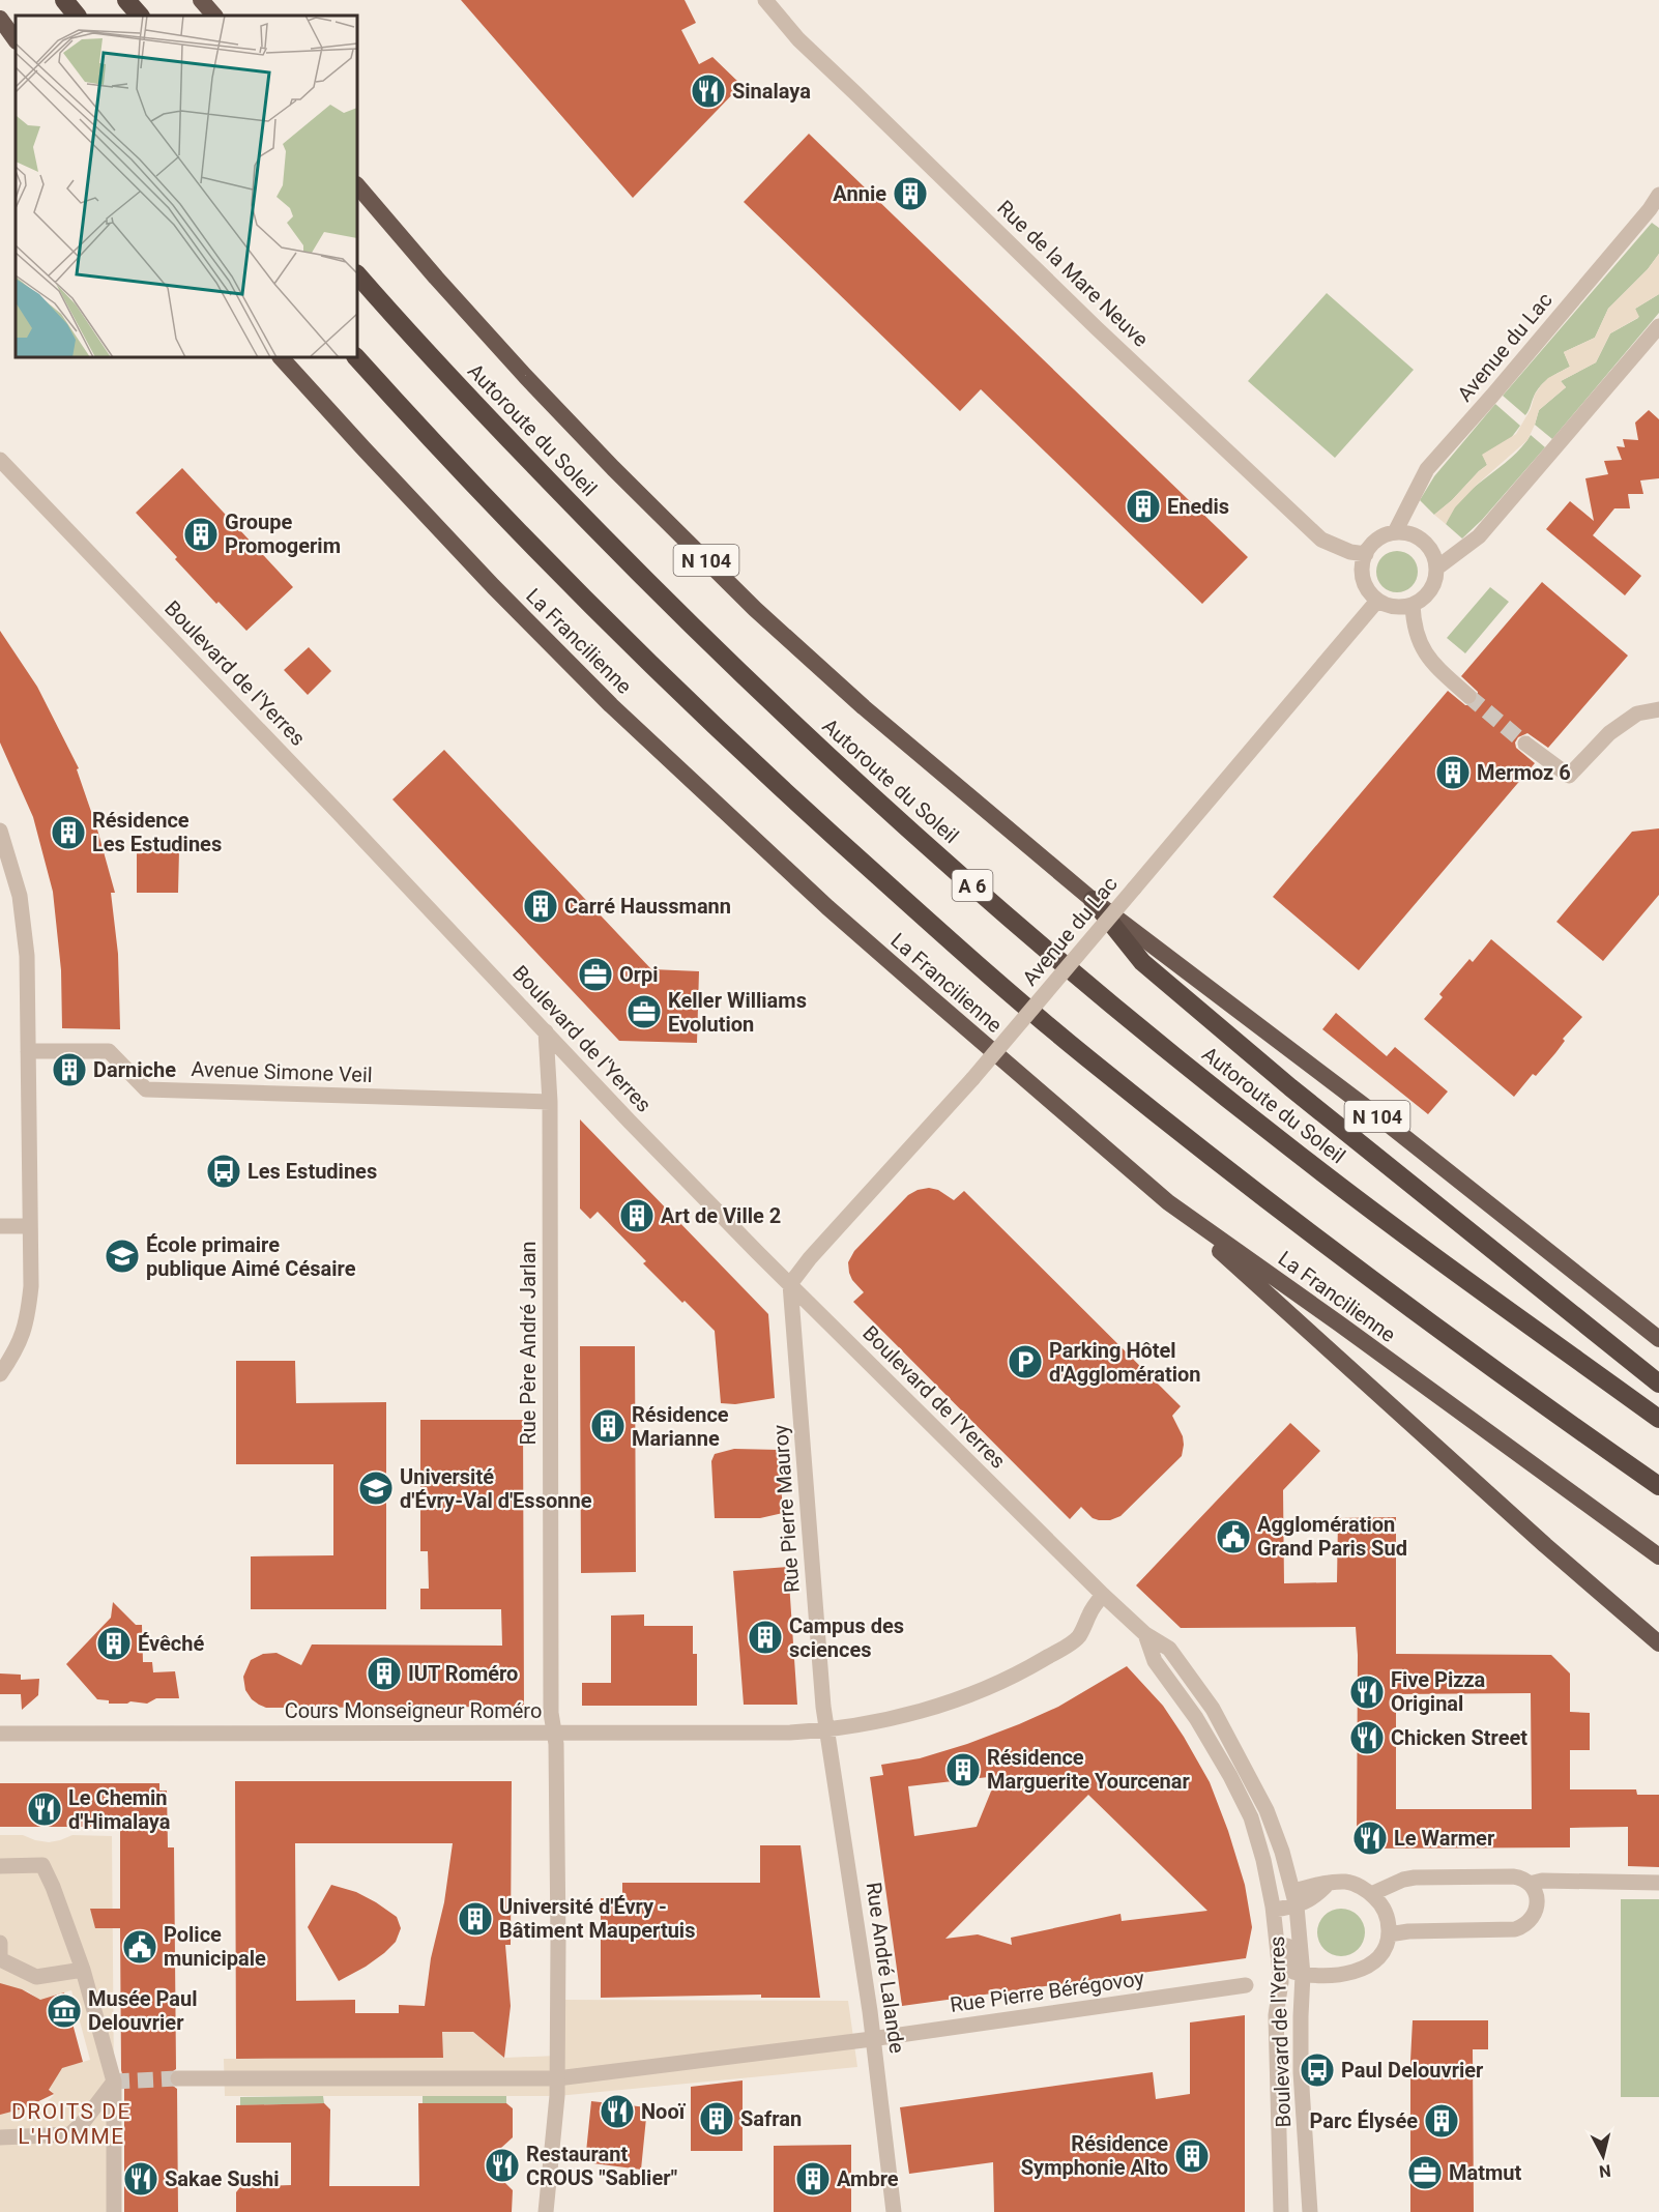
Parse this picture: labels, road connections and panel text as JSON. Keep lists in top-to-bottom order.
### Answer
{
  "streets": {
    "highway": [
      "Autoroute du Soleil",
      "N 104",
      "La Francilienne",
      "A 6"
    ],
    "street": [
      "Rue de la Mare Neuve",
      "Avenue du Lac",
      "Boulevard de l'Yerres",
      "Avenue Simone Veil",
      "Rue Père André Jarlan",
      "Rue Pierre Mauroy",
      "Cours Monseigneur Roméro",
      "Rue André Lalande",
      "Rue Pierre Bérégovoy"
    ]
  },
  "crossings": [
    ["Rue de la Mare Neuve", "Avenue du Lac"],
    ["Avenue du Lac", "Boulevard de l'Yerres"],
    ["Avenue du Lac", "Rue Pierre Mauroy"],
    ["Boulevard de l'Yerres", "Rue Père André Jarlan"],
    ["Boulevard de l'Yerres", "Rue Pierre Mauroy"],
    ["Boulevard de l'Yerres", "Cours Monseigneur Roméro"],
    ["Avenue Simone Veil", "Rue Père André Jarlan"],
    ["Rue Père André Jarlan", "Cours Monseigneur Roméro"],
    ["Rue Père André Jarlan", "Rue Pierre Bérégovoy"],
    ["Rue Pierre Mauroy", "Cours Monseigneur Roméro"],
    ["Rue Pierre Mauroy", "Rue André Lalande"],
    ["Cours Monseigneur Roméro", "Rue André Lalande"],
    ["Rue André Lalande", "Rue Pierre Bérégovoy"]
  ],
  "districts": ["DROITS DE L'HOMME"],
  "places": {
    "restaurant": [
      "Sinalaya",
      "Five Pizza Original",
      "Chicken Street",
      "Le Chemin d'Himalaya",
      "Le Warmer",
      "Nooï",
      "Restaurant CROUS \"Sablier\"",
      "Sakae Sushi"
    ],
    "building": [
      "Annie",
      "Enedis",
      "Groupe Promogerim",
      "Mermoz 6",
      "Résidence Les Estudines",
      "Carré Haussmann",
      "Darniche",
      "Art de Ville 2",
      "Résidence Marianne",
      "Campus des sciences",
      "Évêché",
      "IUT Roméro",
      "Résidence Marguerite Yourcenar",
      "Université d'Évry - Bâtiment Maupertuis",
      "Safran",
      "Parc Élysée",
      "Résidence Symphonie Alto",
      "Ambre"
    ],
    "office": ["Orpi", "Keller Williams Evolution", "Matmut"],
    "bus stop": ["Les Estudines", "Paul Delouvrier"],
    "school or university": ["École primaire publique Aimé Césaire", "Université d'Évry-Val d'Essonne"],
    "parking": ["Parking Hôtel d'Agglomération"],
    "public building": ["Agglomération Grand Paris Sud", "Police municipale"],
    "museum": ["Musée Paul Delouvrier"]
  },
  "north": "bottom"
}
